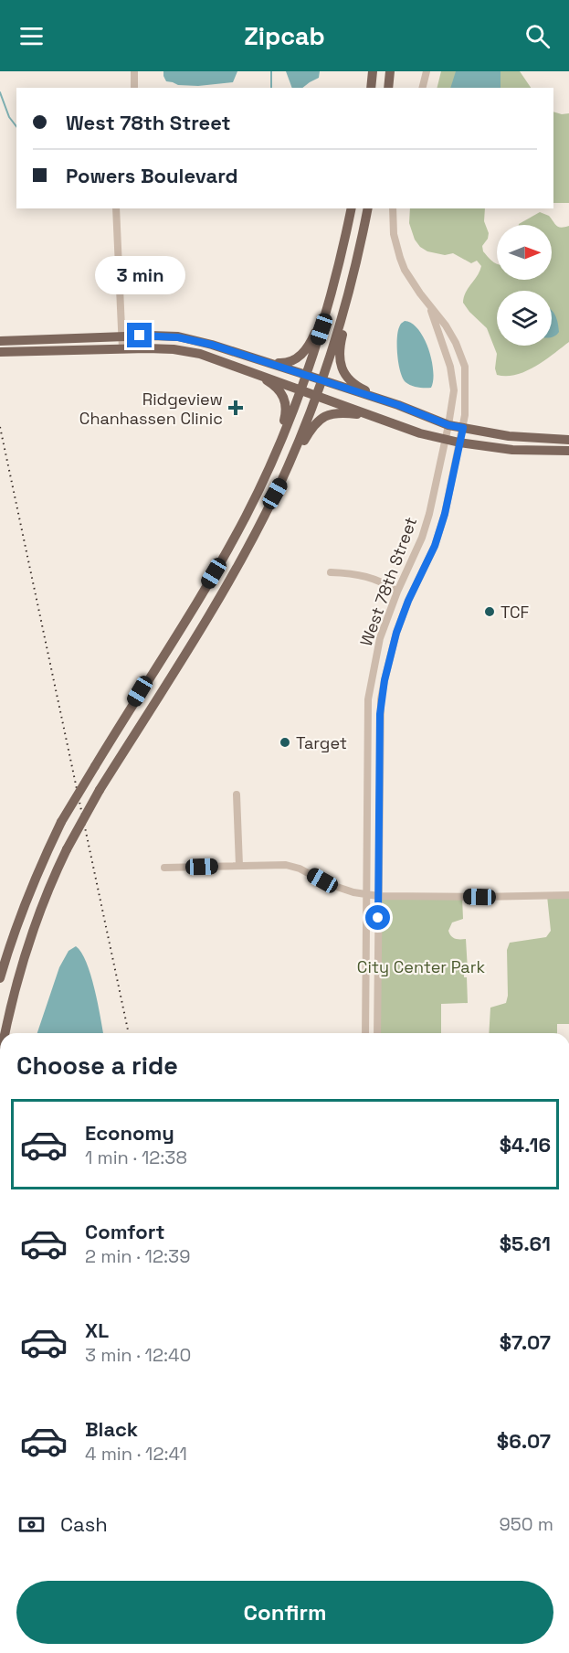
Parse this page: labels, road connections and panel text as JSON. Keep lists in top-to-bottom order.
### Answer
{
  "streets": {
    "street": ["West 78th Street"]
  },
  "parks": ["City Center Park"],
  "places": {
    "health": ["Ridgeview Chanhassen Clinic"],
    "other": ["TCF", "Target"]
  },
  "north": "right",
  "page": {
    "header": "Zipcab",
    "banner": ["West 78th Street", "Powers Boulevard"],
    "bubble": "3 min",
    "heading": "Choose a ride",
    "list": [
      {
        "name": "Economy",
        "note": "1 min · 12:38",
        "value": "$4.16"
      },
      {
        "name": "Comfort",
        "note": "2 min · 12:39",
        "value": "$5.61"
      },
      {
        "name": "XL",
        "note": "3 min · 12:40",
        "value": "$7.07"
      },
      {
        "name": "Black",
        "note": "4 min · 12:41",
        "value": "$6.07"
      }
    ],
    "pay": ["Cash", "950 m"],
    "buttons": "Confirm"
  }
}
